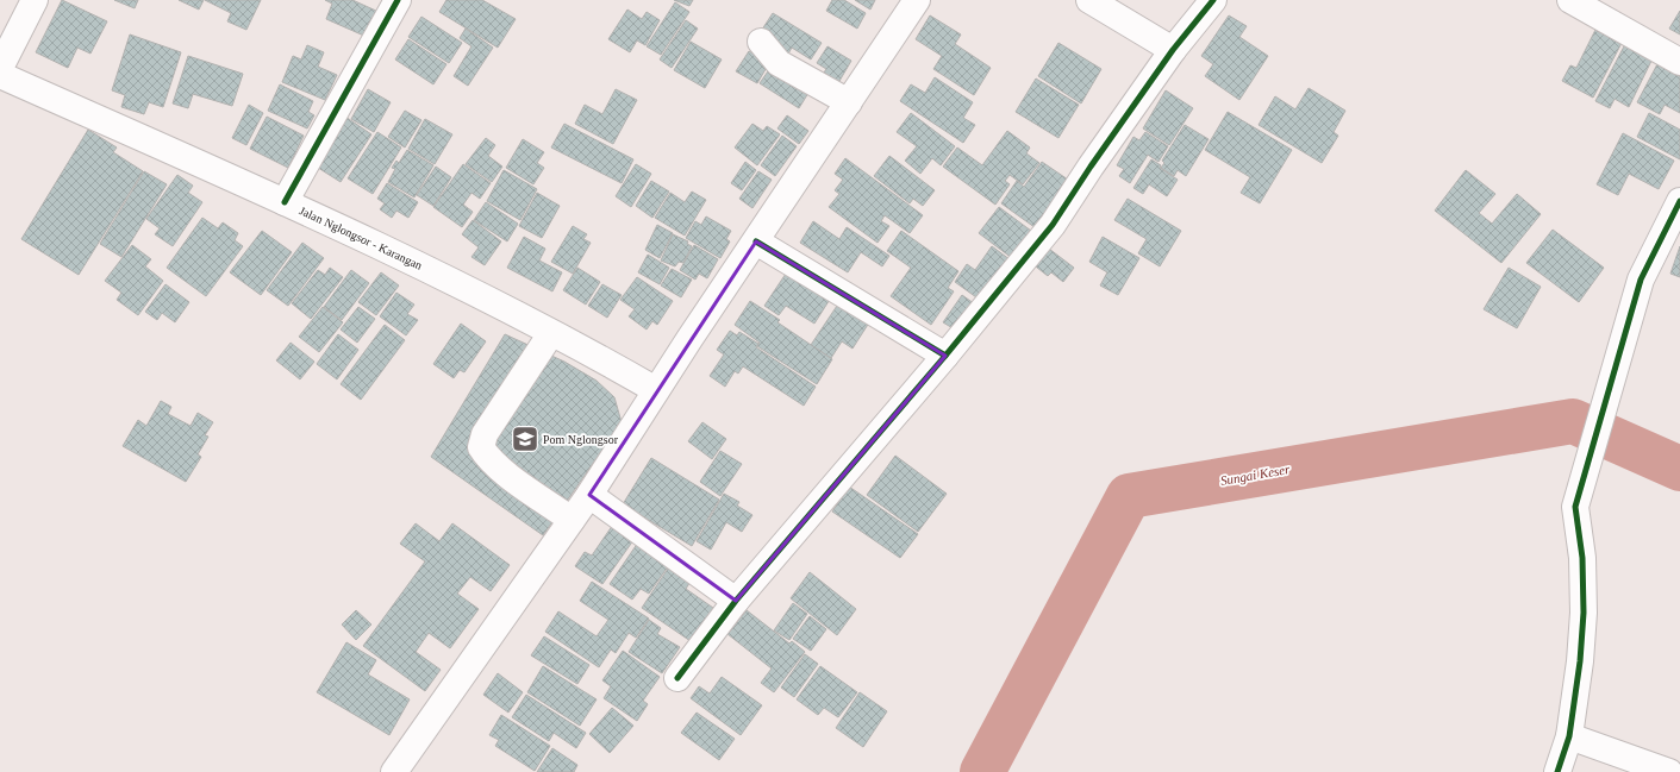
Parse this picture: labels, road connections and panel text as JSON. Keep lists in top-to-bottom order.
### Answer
{
  "streets": {
    "main road": ["Jalan Nglongsor - Karangan"]
  },
  "water": ["Sungai Keser"],
  "places": {
    "school or university": ["Pom Nglongsor"]
  }
}
